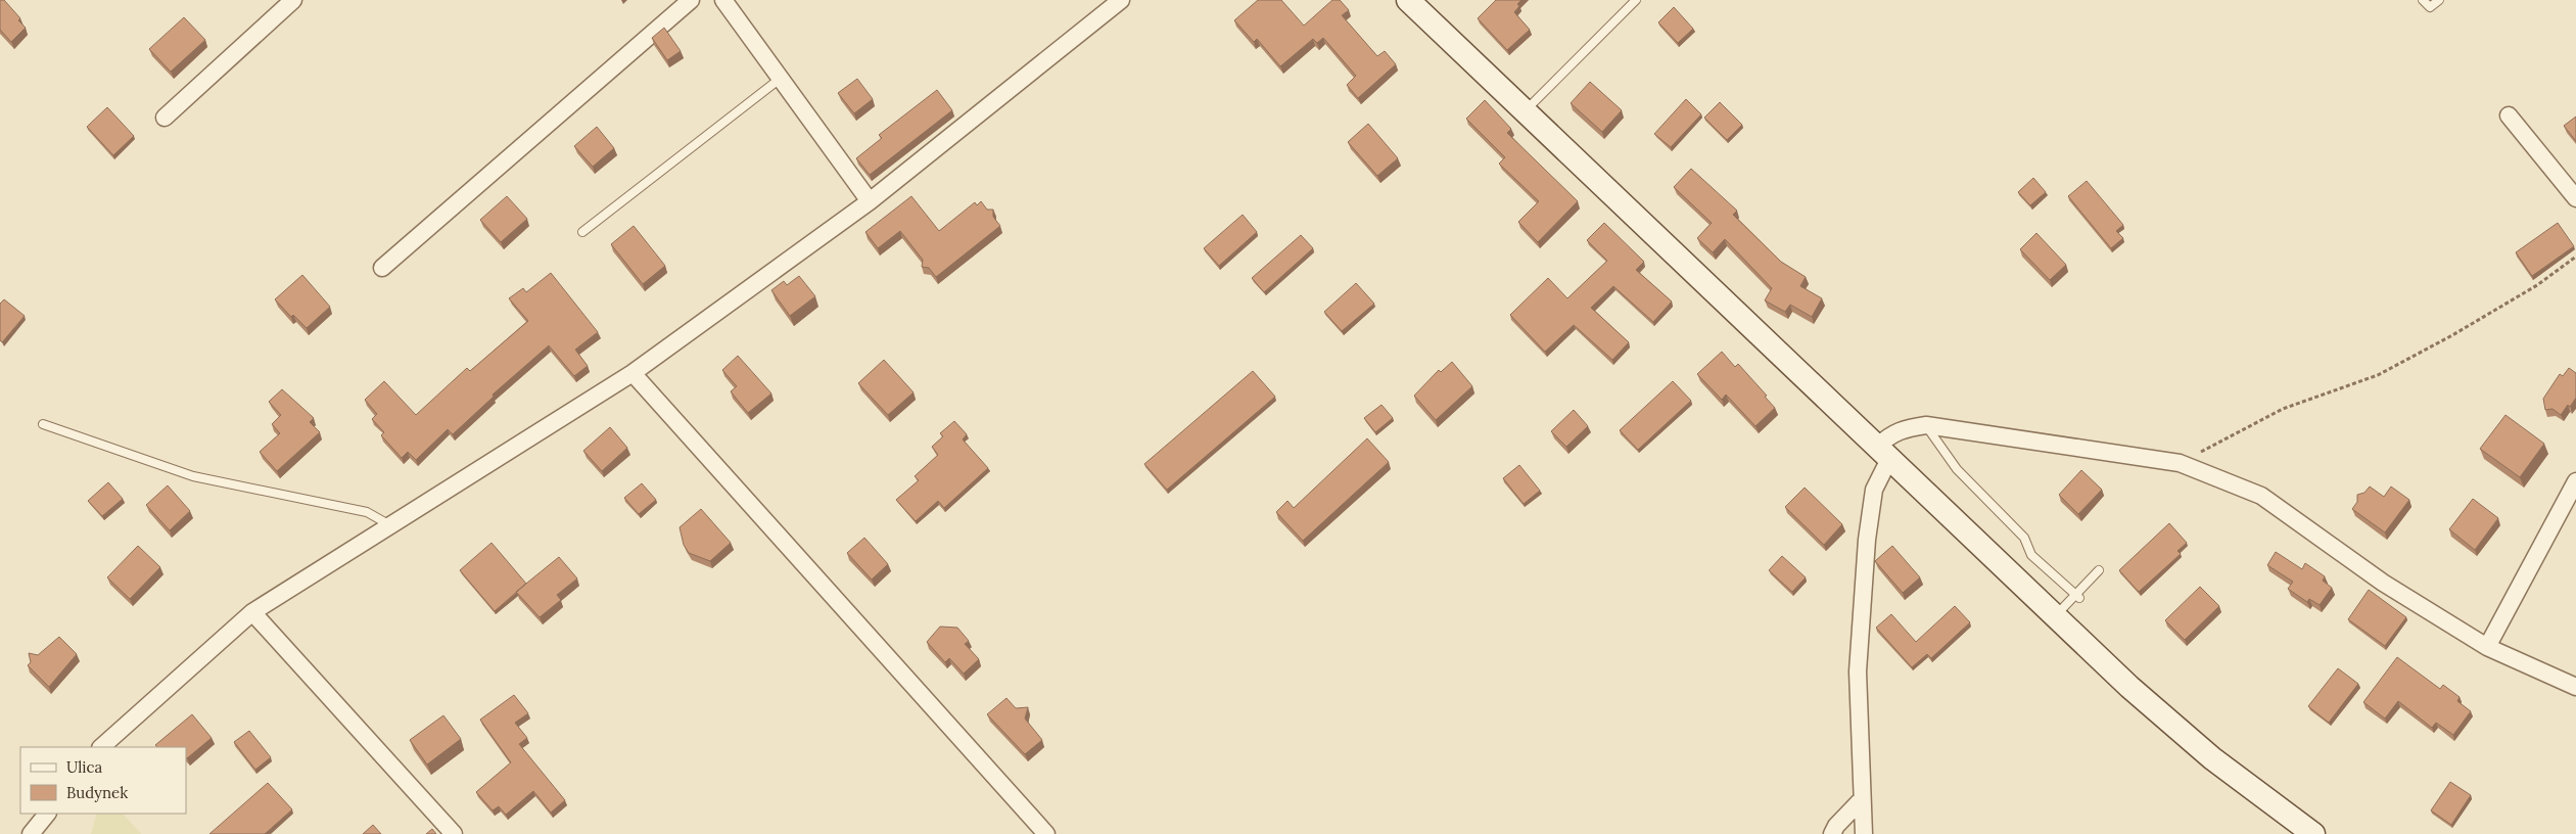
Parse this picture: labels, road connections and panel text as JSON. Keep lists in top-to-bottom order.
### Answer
{
  "legend": ["Ulica", "Budynek"]
}
